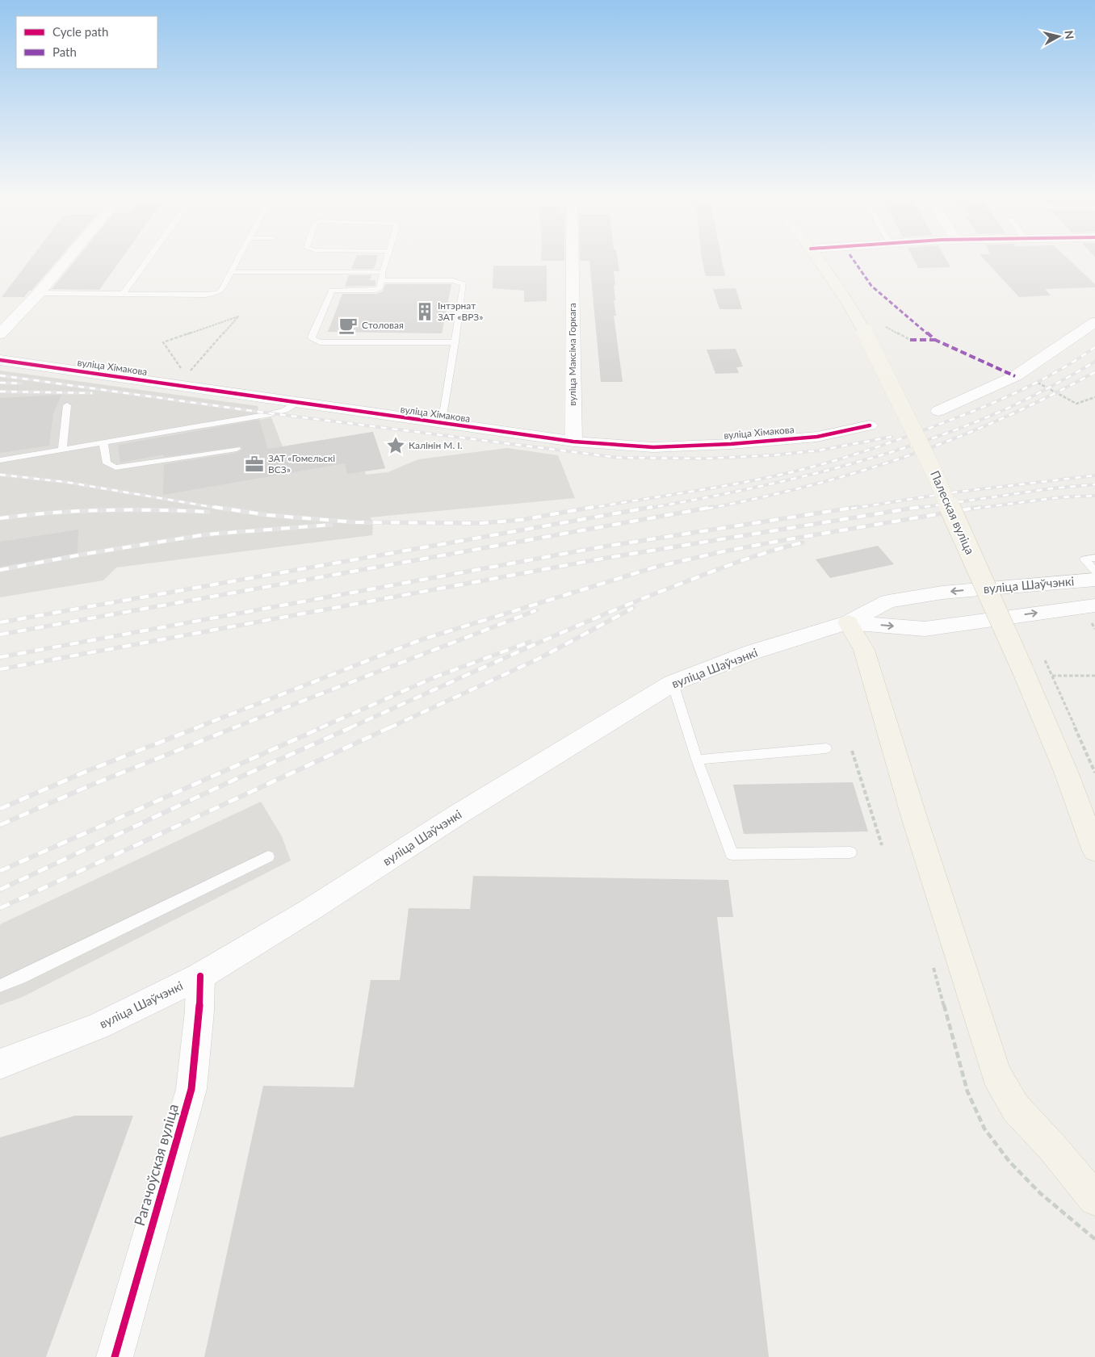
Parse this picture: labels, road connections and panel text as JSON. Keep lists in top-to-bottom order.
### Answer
{
  "streets": {
    "main road": ["Палеская вуліца"],
    "street": [
      "вуліца Максіма Горкага",
      "вуліца Хімакова",
      "вуліца Шаўчэнкі",
      "Рагачоўская вуліца"
    ]
  },
  "crossings": [
    ["вуліца Максіма Горкага", "вуліца Хімакова"],
    ["вуліца Шаўчэнкі", "Рагачоўская вуліца"]
  ],
  "places": {
    "building": ["Інтэрнат ЗАТ «ВРЗ»"],
    "cafe": ["Столовая"],
    "place": ["Калінін М. І."],
    "office": ["ЗАТ «Гомельскі ВСЗ»"]
  },
  "legend": ["Cycle path", "Path"],
  "north": "right"
}
